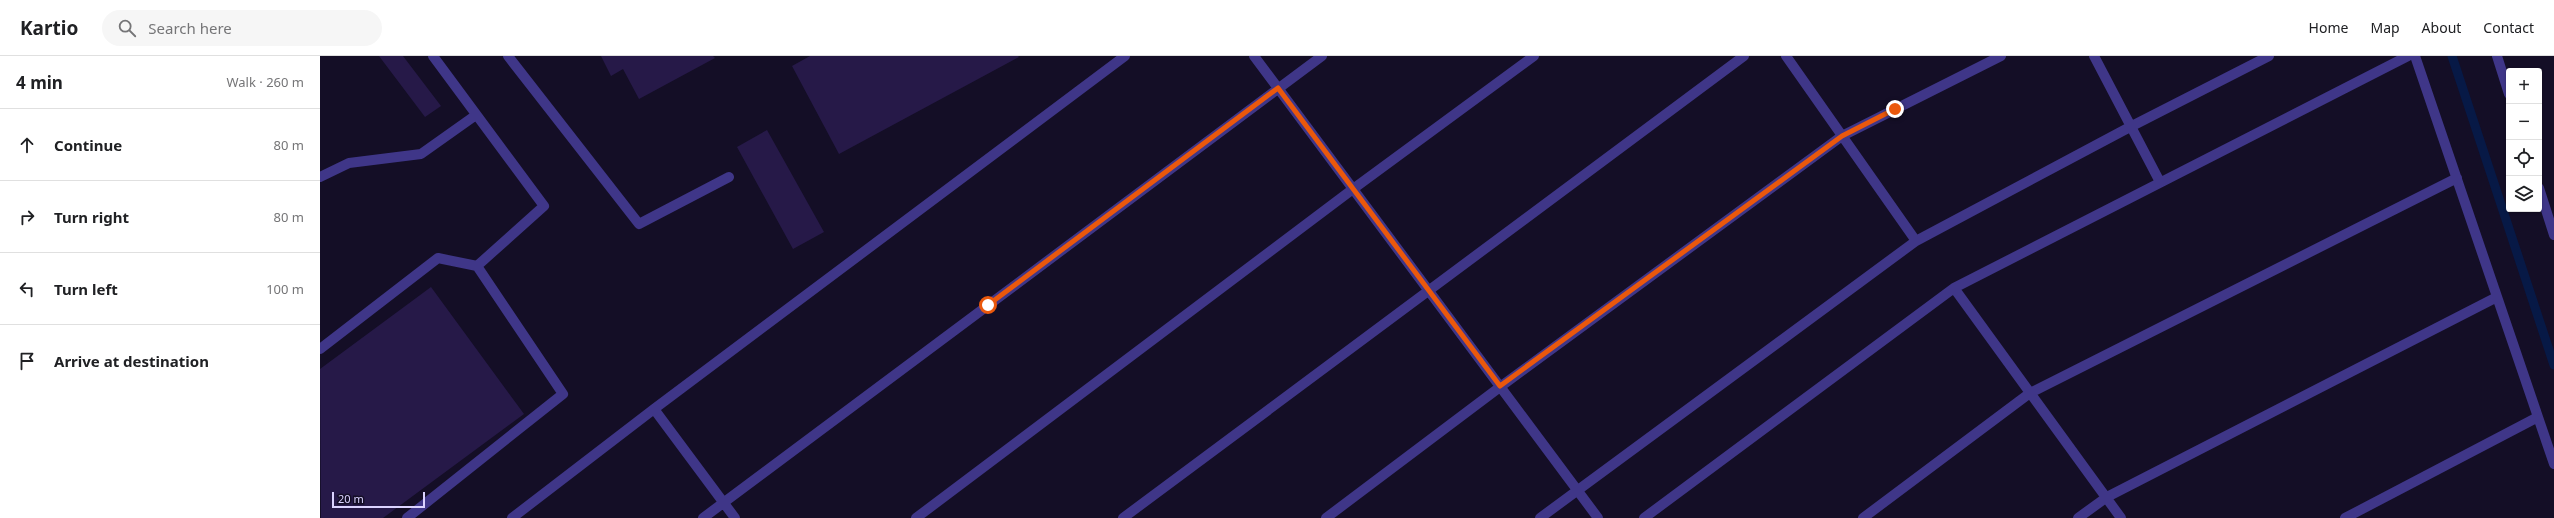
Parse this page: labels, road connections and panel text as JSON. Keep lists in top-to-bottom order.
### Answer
{
  "scale_bar": "20 m",
  "page": {
    "header": "Kartio",
    "search": "Search here",
    "nav": [
      "Home",
      "Map",
      "About",
      "Contact"
    ],
    "heading": ["4 min", "Walk · 260 m"],
    "map_buttons": ["+", "−"],
    "list": [
      ["Continue", "80 m"],
      ["Turn right", "80 m"],
      ["Turn left", "100 m"],
      "Arrive at destination"
    ],
    "scale": "20 m"
  }
}
